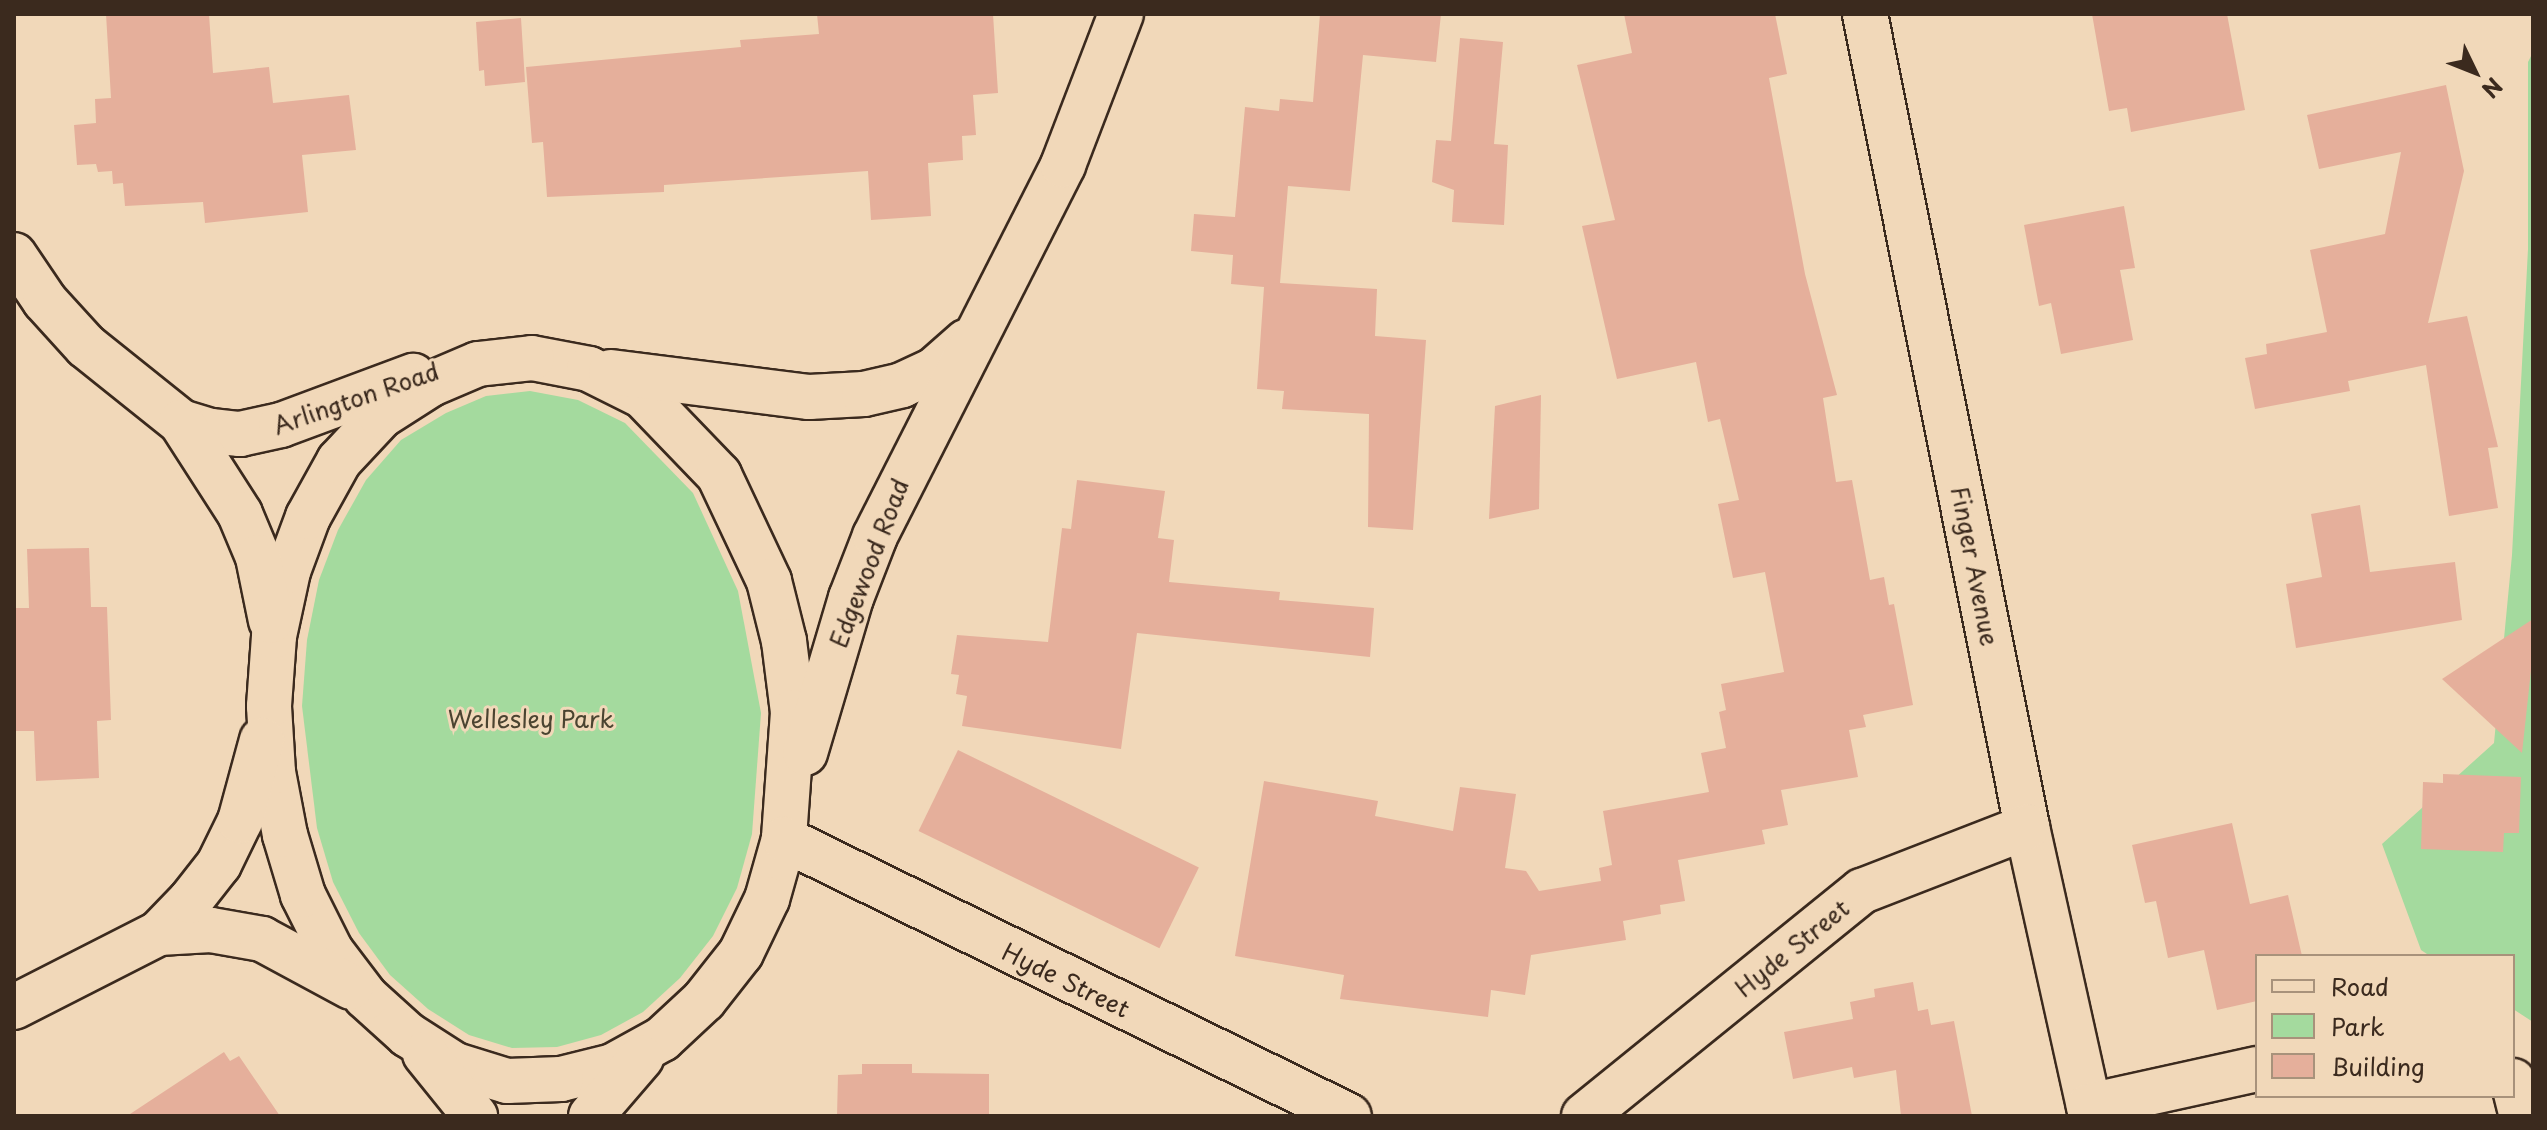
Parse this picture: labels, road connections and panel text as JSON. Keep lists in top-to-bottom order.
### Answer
{
  "streets": {
    "street": [
      "Arlington Road",
      "Edgewood Road",
      "Finger Avenue",
      "Hyde Street"
    ]
  },
  "crossings": [
    ["Edgewood Road", "Hyde Street"],
    ["Finger Avenue", "Hyde Street"]
  ],
  "parks": ["Wellesley Park"],
  "legend": ["Road", "Park", "Building"],
  "north": "bottom right"
}
